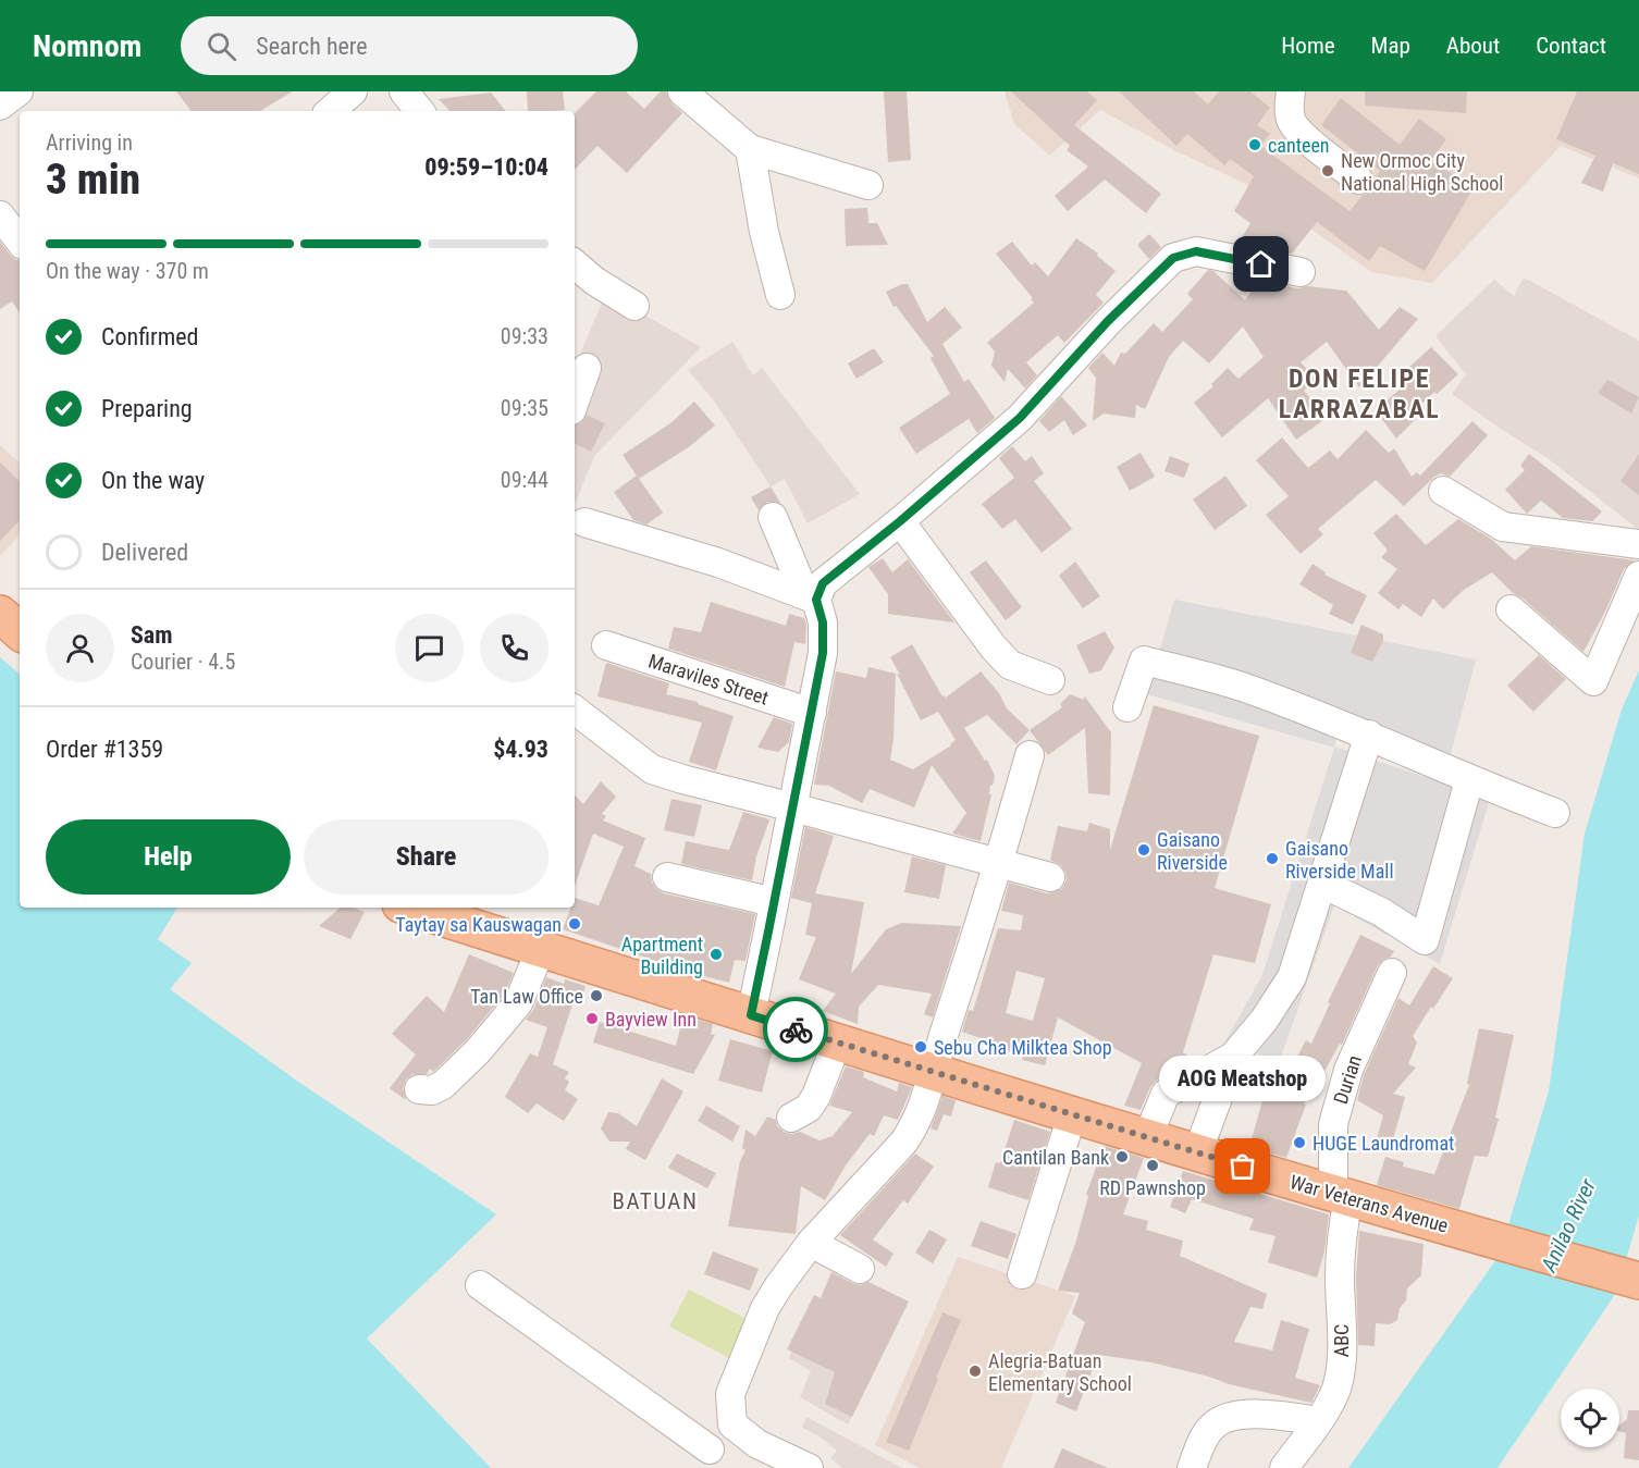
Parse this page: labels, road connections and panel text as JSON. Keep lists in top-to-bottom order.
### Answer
{
  "streets": {
    "main road": ["War Veterans Avenue"],
    "street": ["Maraviles Street", "Durian", "ABC"]
  },
  "crossings": [
    ["Durian", "War Veterans Avenue"],
    ["Durian", "ABC"],
    ["War Veterans Avenue", "ABC"]
  ],
  "districts": ["DON FELIPE LARRAZABAL", "BATUAN"],
  "water": ["Anilao River"],
  "places": [
    "canteen",
    "New Ormoc City National High School",
    "Gaisano Riverside",
    "Gaisano Riverside Mall",
    "Taytay sa Kauswagan",
    "Apartment Building",
    "Tan Law Office",
    "Bayview Inn",
    "Sebu Cha Milktea Shop",
    "HUGE Laundromat",
    "Cantilan Bank",
    "RD Pawnshop",
    "AOG Meatshop",
    "Alegria-Batuan Elementary School"
  ],
  "page": {
    "header": "Nomnom",
    "search": "Search here",
    "nav": [
      "Home",
      "Map",
      "About",
      "Contact"
    ],
    "heading": ["3 min", "Arriving in", "09:59–10:04"],
    "panel": [
      "Sam",
      "Courier · 4.5",
      "Order #1359",
      "$4.93"
    ],
    "bar": "On the way · 370 m",
    "list": [
      ["Confirmed", "09:33"],
      ["Preparing", "09:35"],
      ["On the way", "09:44"],
      "Delivered"
    ],
    "buttons": ["Help", "Share"],
    "bubble": "AOG Meatshop"
  }
}
